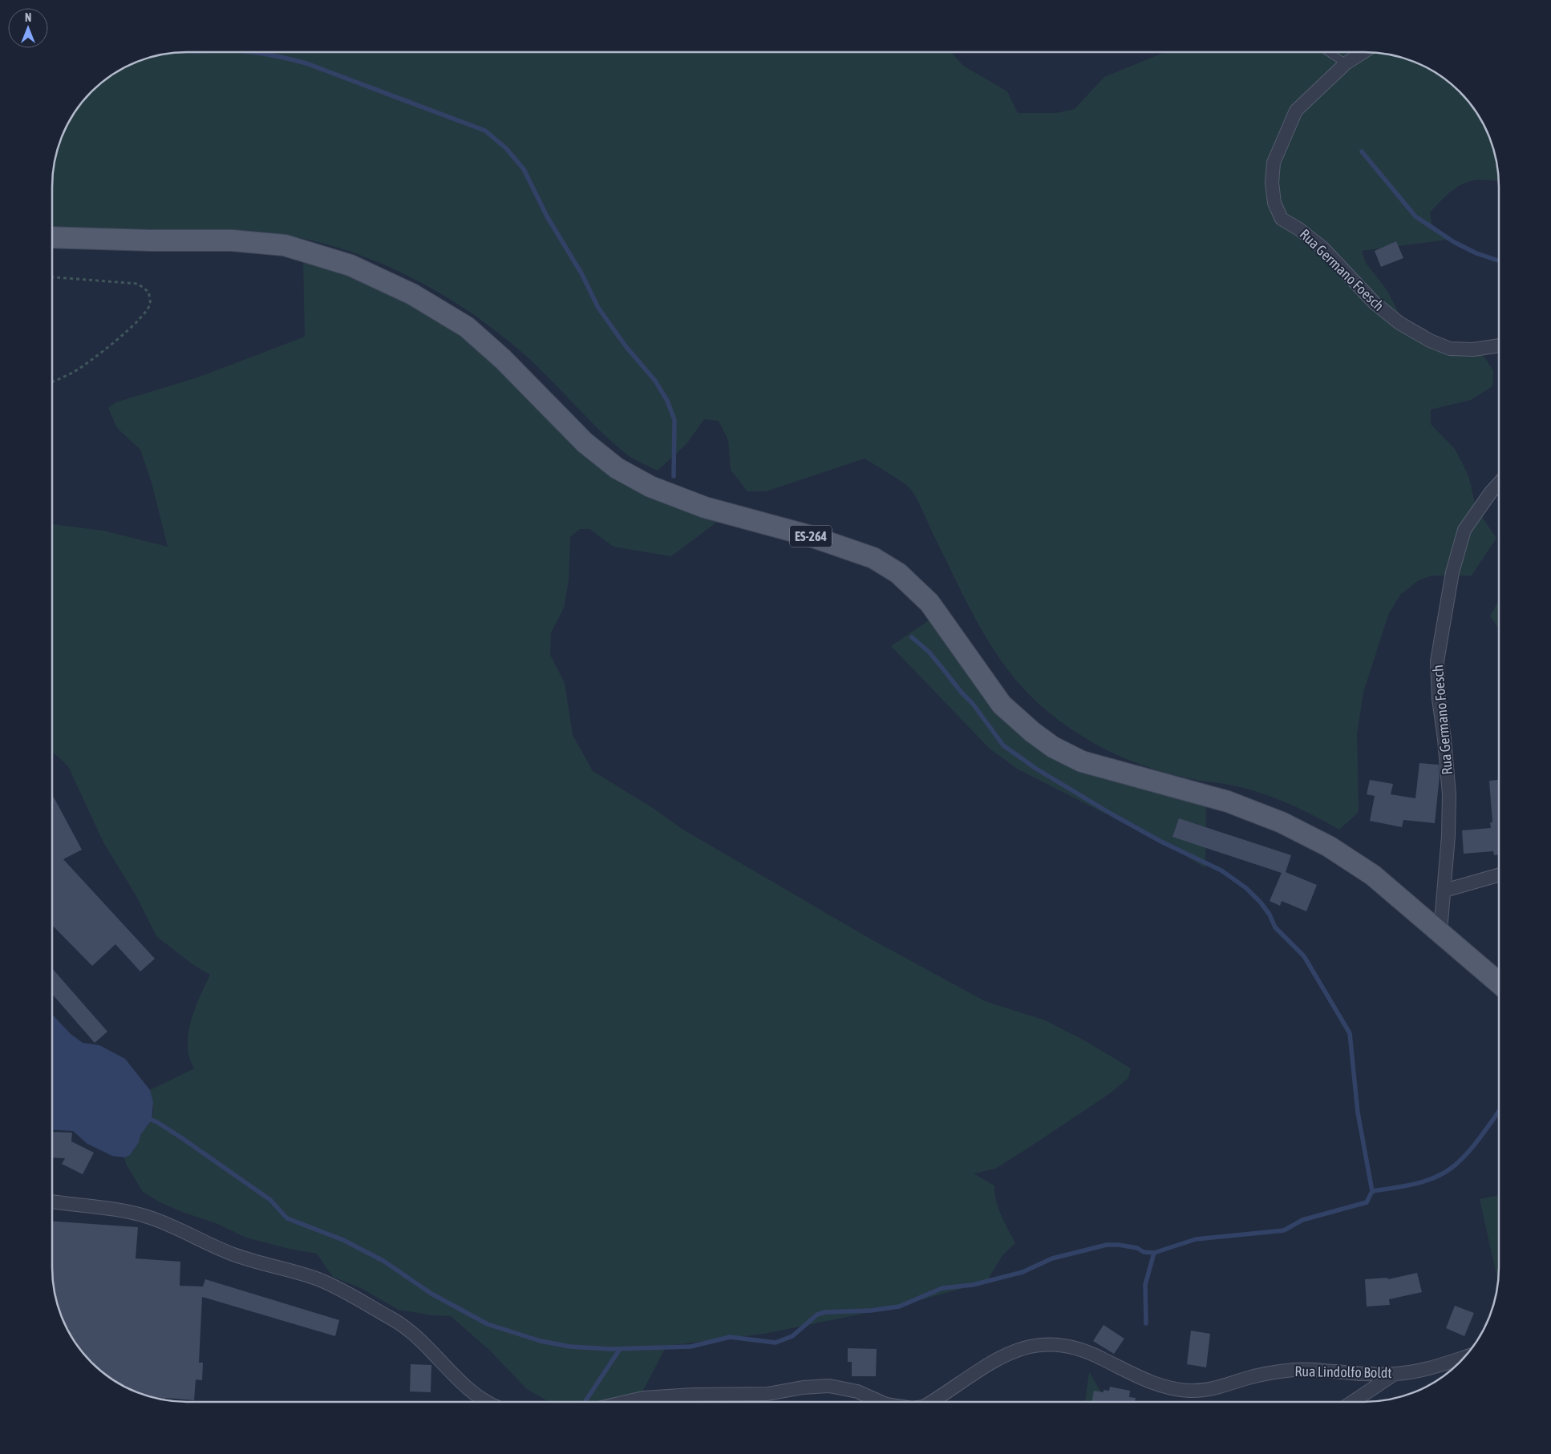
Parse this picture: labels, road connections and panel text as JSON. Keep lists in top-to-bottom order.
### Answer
{
  "streets": {
    "main road": ["ES-264"],
    "street": ["Rua Germano Foesch", "Rua Lindolfo Boldt"]
  },
  "crossings": [
    ["Rua Germano Foesch", "ES-264"]
  ],
  "north": "top"
}
